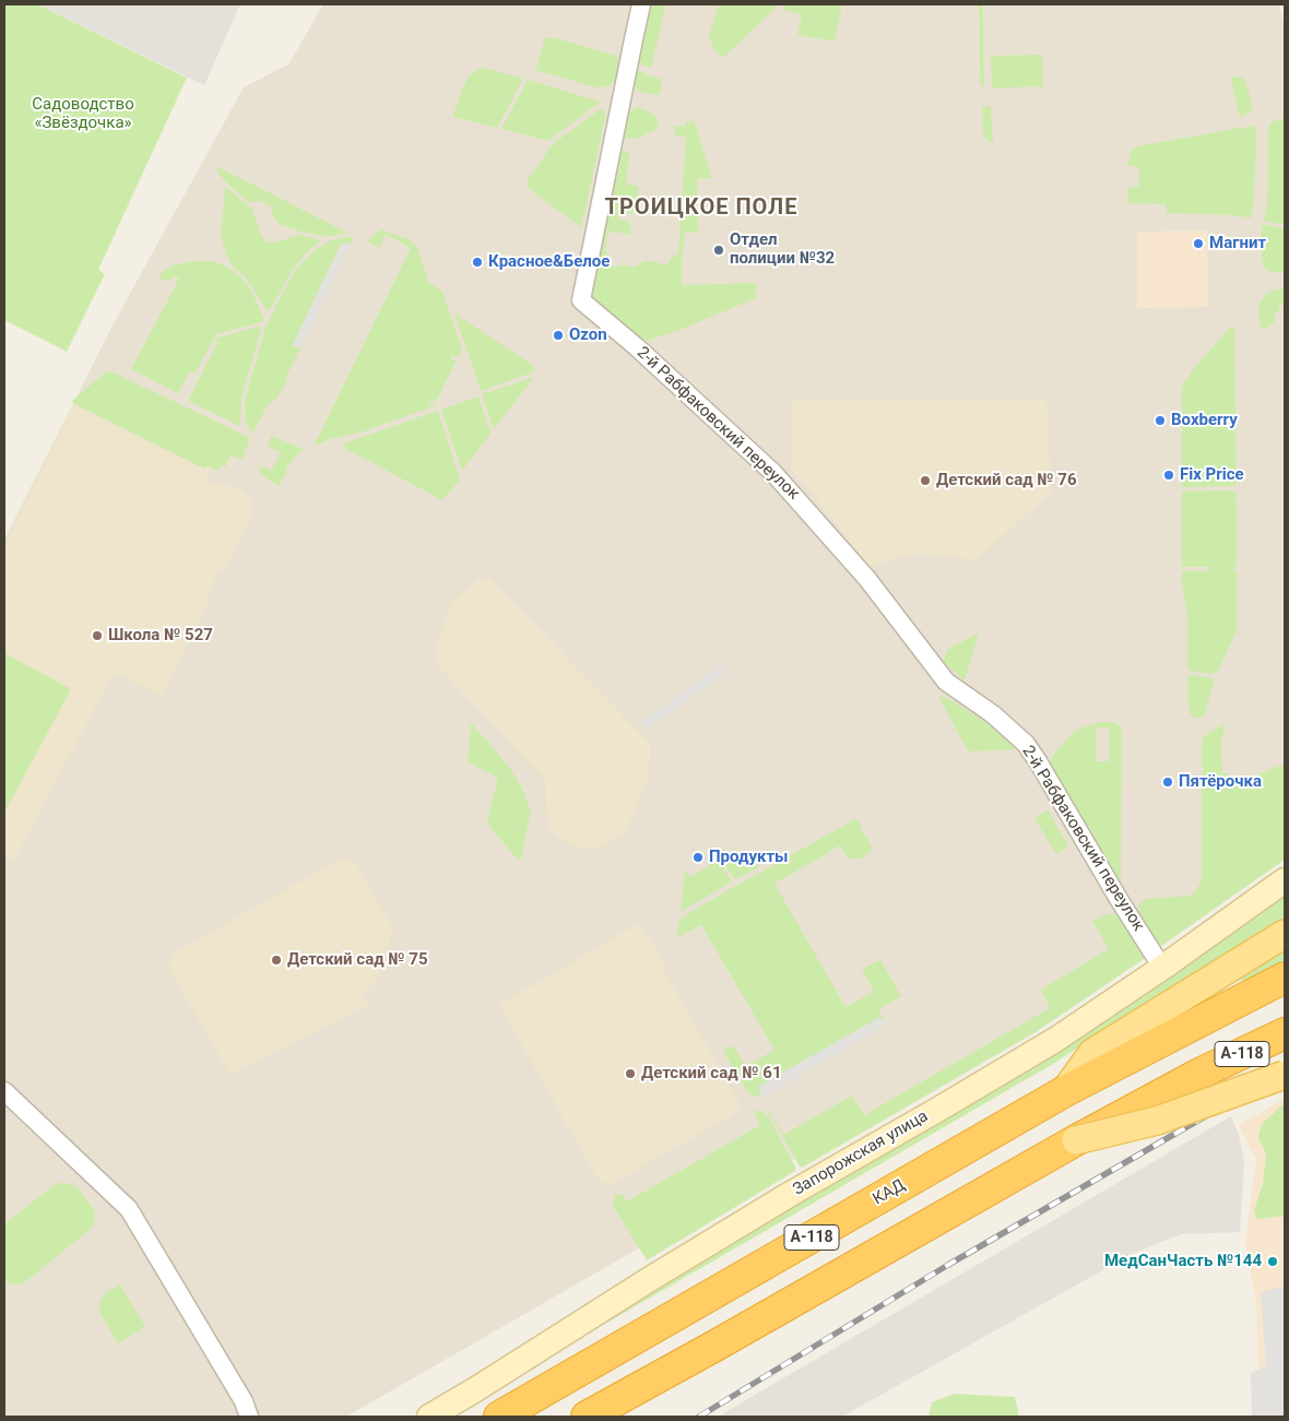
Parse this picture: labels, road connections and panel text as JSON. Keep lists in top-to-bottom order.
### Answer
{
  "streets": {
    "highway": ["А-118", "КАД"],
    "street": ["2-й Рабфаковский переулок", "Запорожская улица"]
  },
  "crossings": [
    ["2-й Рабфаковский переулок", "Запорожская улица"]
  ],
  "districts": ["ТРОИЦКОЕ ПОЛЕ"],
  "parks": ["Садоводство «Звёздочка»"],
  "places": [
    "Магнит",
    "Отдел полиции №32",
    "Красное&Белое",
    "Ozon",
    "Boxberry",
    "Fix Price",
    "Детский сад № 76",
    "Школа № 527",
    "Пятёрочка",
    "Продукты",
    "Детский сад № 75",
    "Детский сад № 61",
    "МедСанЧасть №144"
  ]
}
